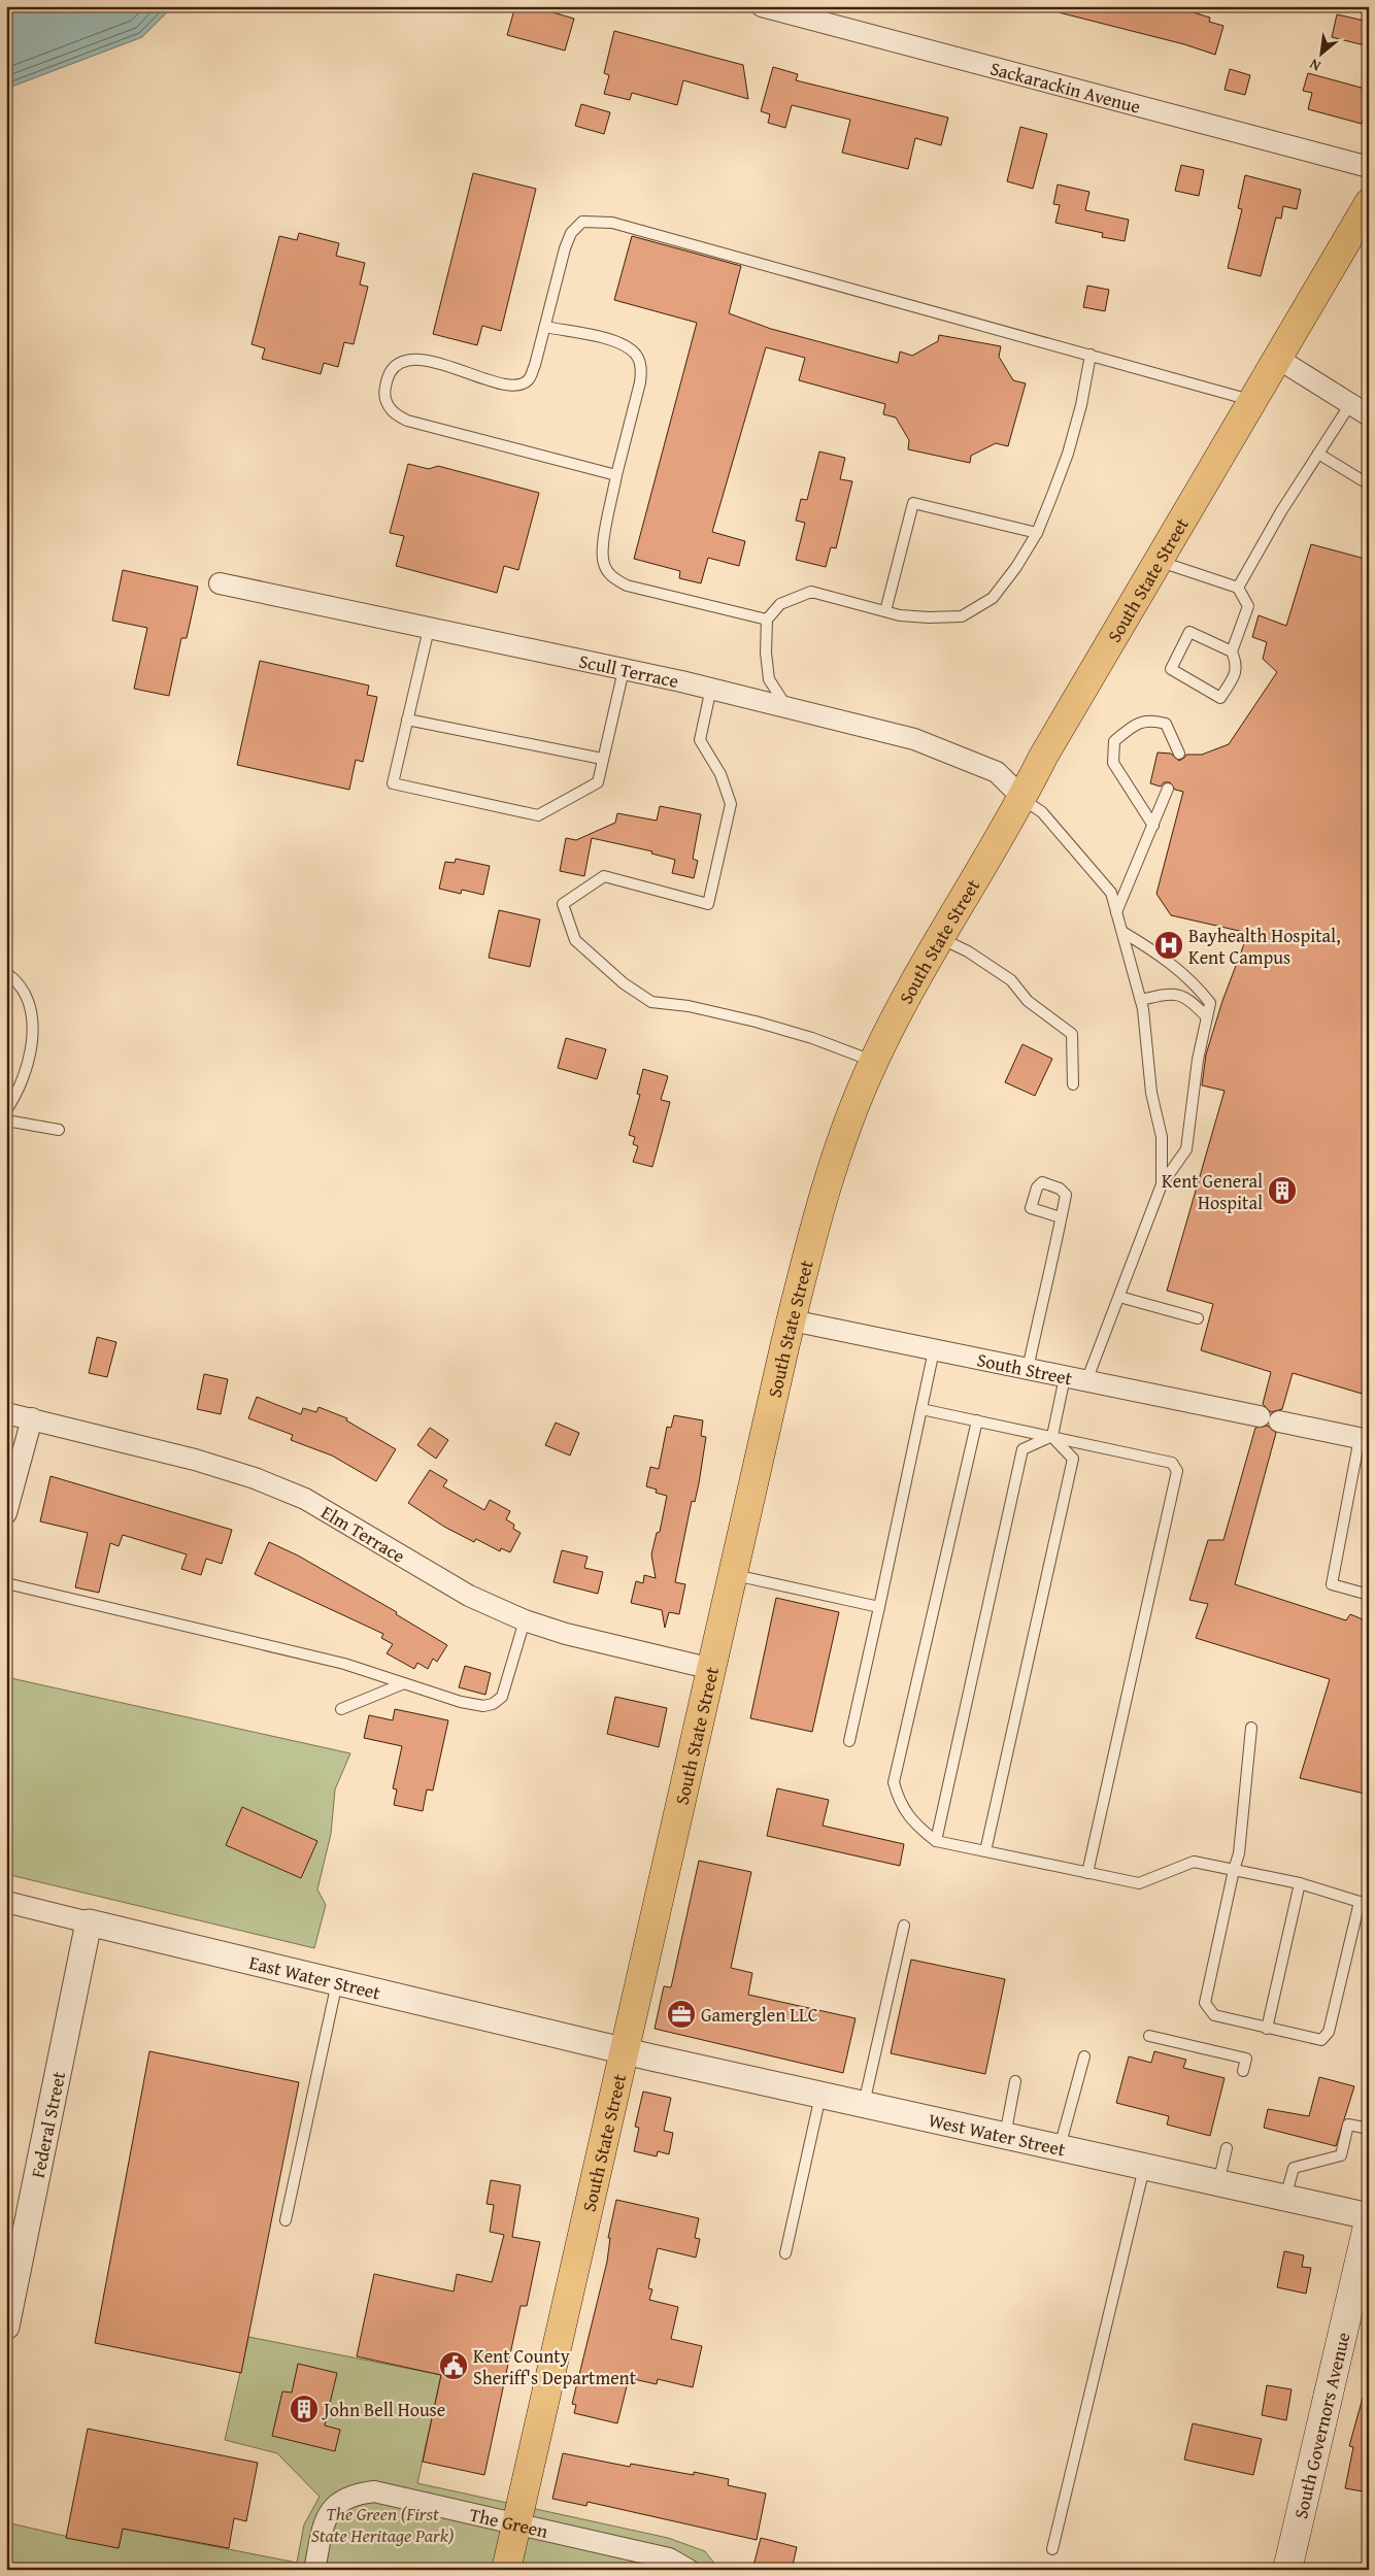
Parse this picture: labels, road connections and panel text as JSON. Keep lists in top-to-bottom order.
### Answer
{
  "streets": {
    "main road": ["South State Street", "South Governors Avenue"],
    "street": [
      "Sackarackin Avenue",
      "Scull Terrace",
      "South Street",
      "Elm Terrace",
      "East Water Street",
      "Federal Street",
      "West Water Street",
      "The Green"
    ]
  },
  "crossings": [
    ["South State Street", "Scull Terrace"],
    ["South State Street", "South Street"],
    ["South State Street", "Elm Terrace"],
    ["South State Street", "East Water Street"],
    ["South State Street", "West Water Street"],
    ["South State Street", "The Green"],
    ["East Water Street", "Federal Street"],
    ["East Water Street", "West Water Street"]
  ],
  "parks": ["The Green (First State Heritage Park)"],
  "places": {
    "hospital": ["Bayhealth Hospital, Kent Campus"],
    "building": ["Kent General Hospital", "John Bell House"],
    "office": ["Gamerglen LLC"],
    "public building": ["Kent County Sheriff's Department"]
  },
  "north": "bottom left"
}
